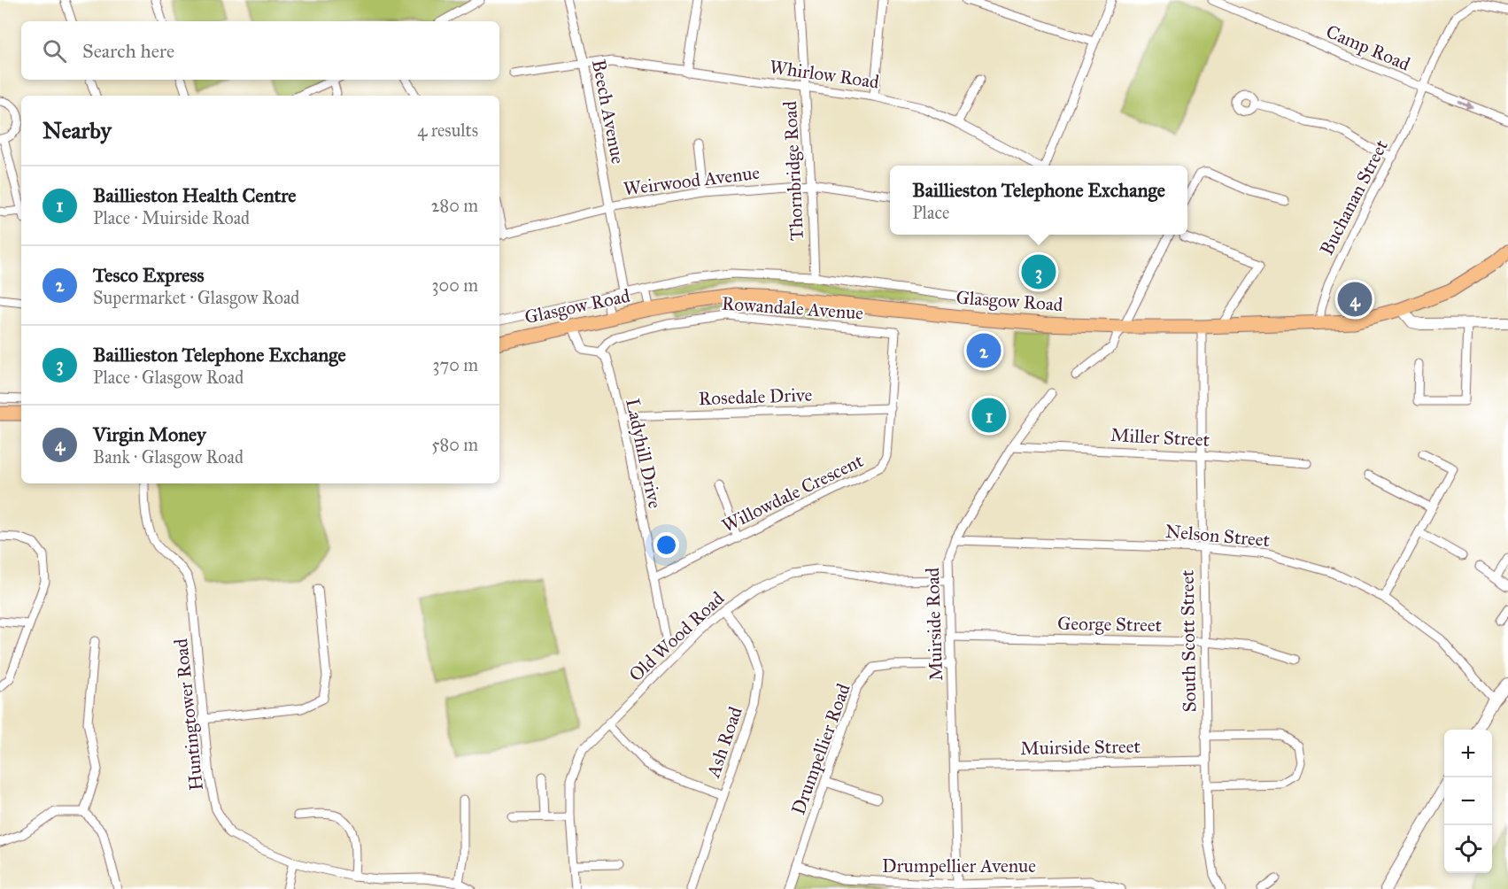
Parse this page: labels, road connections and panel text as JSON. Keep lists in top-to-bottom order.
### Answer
{
  "streets": {
    "main road": ["Glasgow Road"],
    "street": [
      "Camp Road",
      "Whirlow Road",
      "Beech Avenue",
      "Thornbridge Road",
      "Weirwood Avenue",
      "Buchanan Street",
      "Rowandale Avenue",
      "Rosedale Drive",
      "Miller Street",
      "Ladyhill Drive",
      "Willowdale Crescent",
      "Nelson Street",
      "Muirside Road",
      "George Street",
      "Old Wood Road",
      "South Scott Street",
      "Huntingtower Road",
      "Ash Road",
      "Muirside Street",
      "Drumpellier Road",
      "Drumpellier Avenue"
    ]
  },
  "crossings": [
    ["Camp Road", "Buchanan Street"],
    ["Whirlow Road", "Beech Avenue"],
    ["Whirlow Road", "Thornbridge Road"],
    ["Beech Avenue", "Weirwood Avenue"],
    ["Beech Avenue", "Glasgow Road"],
    ["Thornbridge Road", "Weirwood Avenue"],
    ["Thornbridge Road", "Glasgow Road"],
    ["Buchanan Street", "Glasgow Road"],
    ["Glasgow Road", "South Scott Street"],
    ["Rowandale Avenue", "Ladyhill Drive"],
    ["Rowandale Avenue", "Willowdale Crescent"],
    ["Rosedale Drive", "Ladyhill Drive"],
    ["Rosedale Drive", "Willowdale Crescent"],
    ["Miller Street", "Muirside Road"],
    ["Miller Street", "South Scott Street"],
    ["Ladyhill Drive", "Willowdale Crescent"],
    ["Nelson Street", "Muirside Road"],
    ["Nelson Street", "South Scott Street"],
    ["Muirside Road", "George Street"],
    ["Muirside Road", "Old Wood Road"],
    ["Muirside Road", "Muirside Street"],
    ["Muirside Road", "Drumpellier Road"],
    ["Muirside Road", "Drumpellier Avenue"],
    ["George Street", "South Scott Street"],
    ["Old Wood Road", "Ash Road"],
    ["South Scott Street", "Muirside Street"],
    ["Drumpellier Road", "Drumpellier Avenue"]
  ],
  "page": {
    "search": "Search here",
    "heading": ["Nearby", "4 results"],
    "list": [
      {
        "mark": "1",
        "name": "Baillieston Health Centre",
        "note": "Place · Muirside Road",
        "value": "280 m"
      },
      {
        "mark": "2",
        "name": "Tesco Express",
        "note": "Supermarket · Glasgow Road",
        "value": "300 m"
      },
      {
        "mark": "3",
        "name": "Baillieston Telephone Exchange",
        "note": "Place · Glasgow Road",
        "value": "370 m"
      },
      {
        "mark": "4",
        "name": "Virgin Money",
        "note": "Bank · Glasgow Road",
        "value": "580 m"
      }
    ],
    "popup": ["Baillieston Telephone Exchange", "Place"],
    "pins": [
      "3",
      "4",
      "2",
      "1"
    ],
    "map_buttons": ["+", "−"]
  }
}
